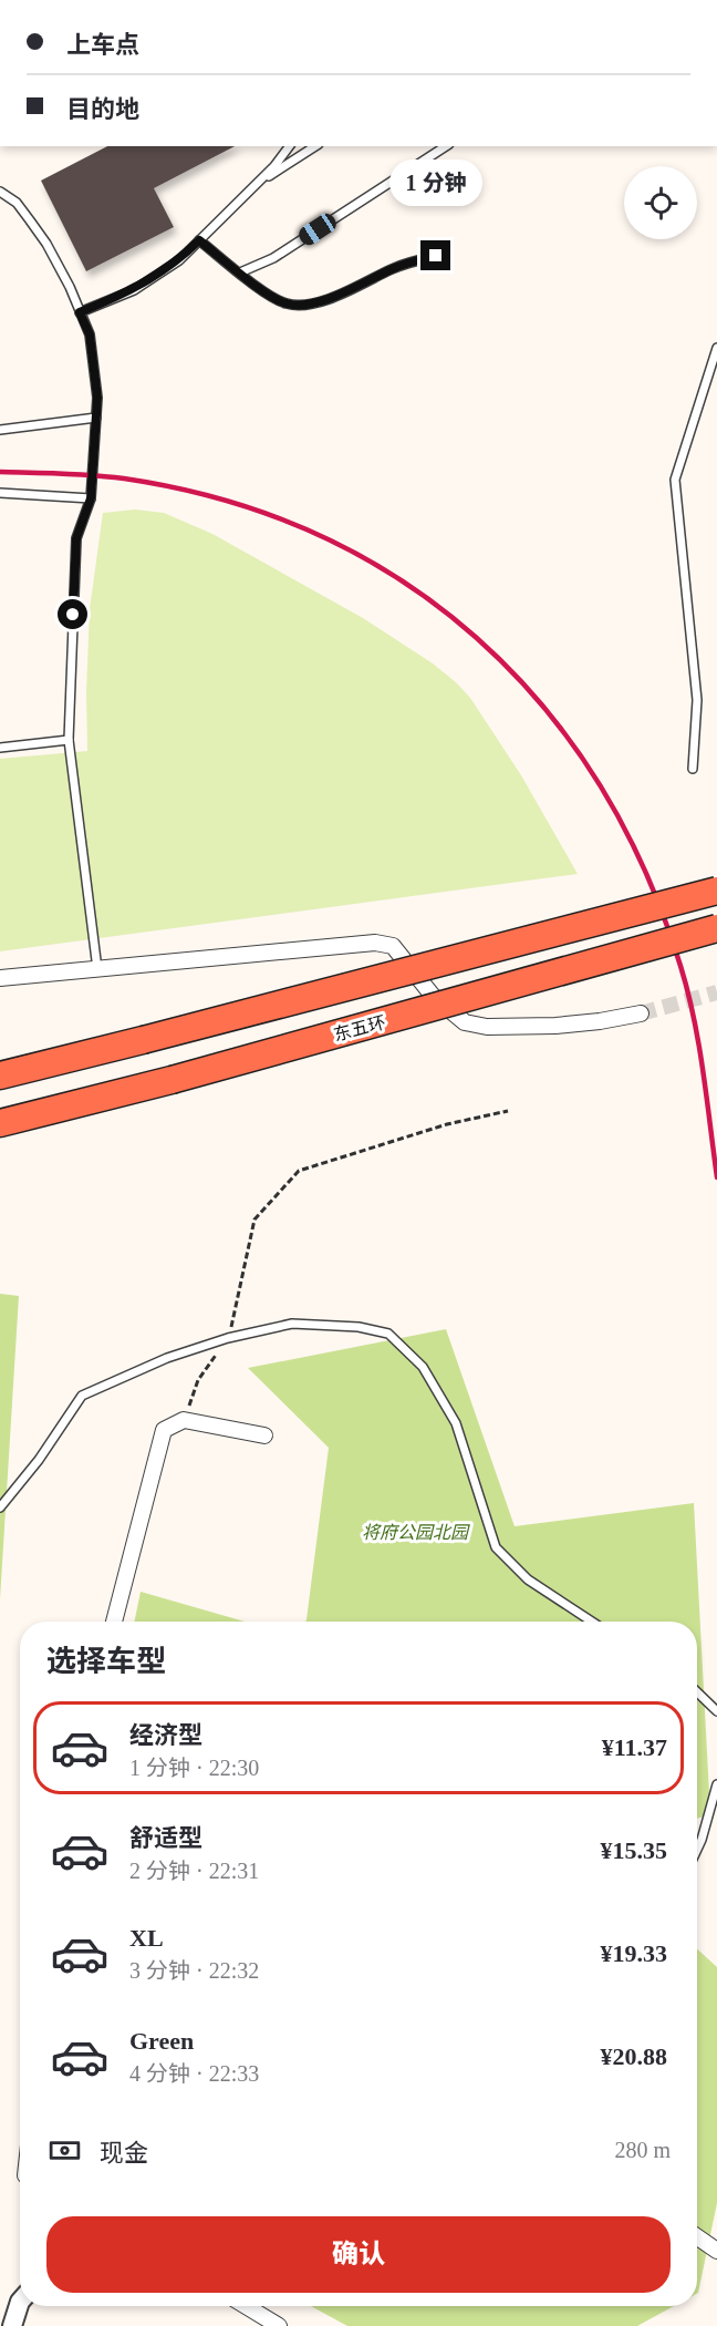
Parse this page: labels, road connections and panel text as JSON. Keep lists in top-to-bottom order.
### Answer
{
  "streets": {
    "highway": ["东五环"]
  },
  "parks": ["将府公园北园"],
  "page": {
    "banner": ["上车点", "目的地"],
    "bubble": "1 分钟",
    "heading": "选择车型",
    "list": [
      {
        "name": "经济型",
        "note": "1 分钟 · 22:30",
        "value": "¥11.37"
      },
      {
        "name": "舒适型",
        "note": "2 分钟 · 22:31",
        "value": "¥15.35"
      },
      {
        "name": "XL",
        "note": "3 分钟 · 22:32",
        "value": "¥19.33"
      },
      {
        "name": "Green",
        "note": "4 分钟 · 22:33",
        "value": "¥20.88"
      }
    ],
    "pay": ["现金", "280 m"],
    "buttons": "确认"
  }
}
